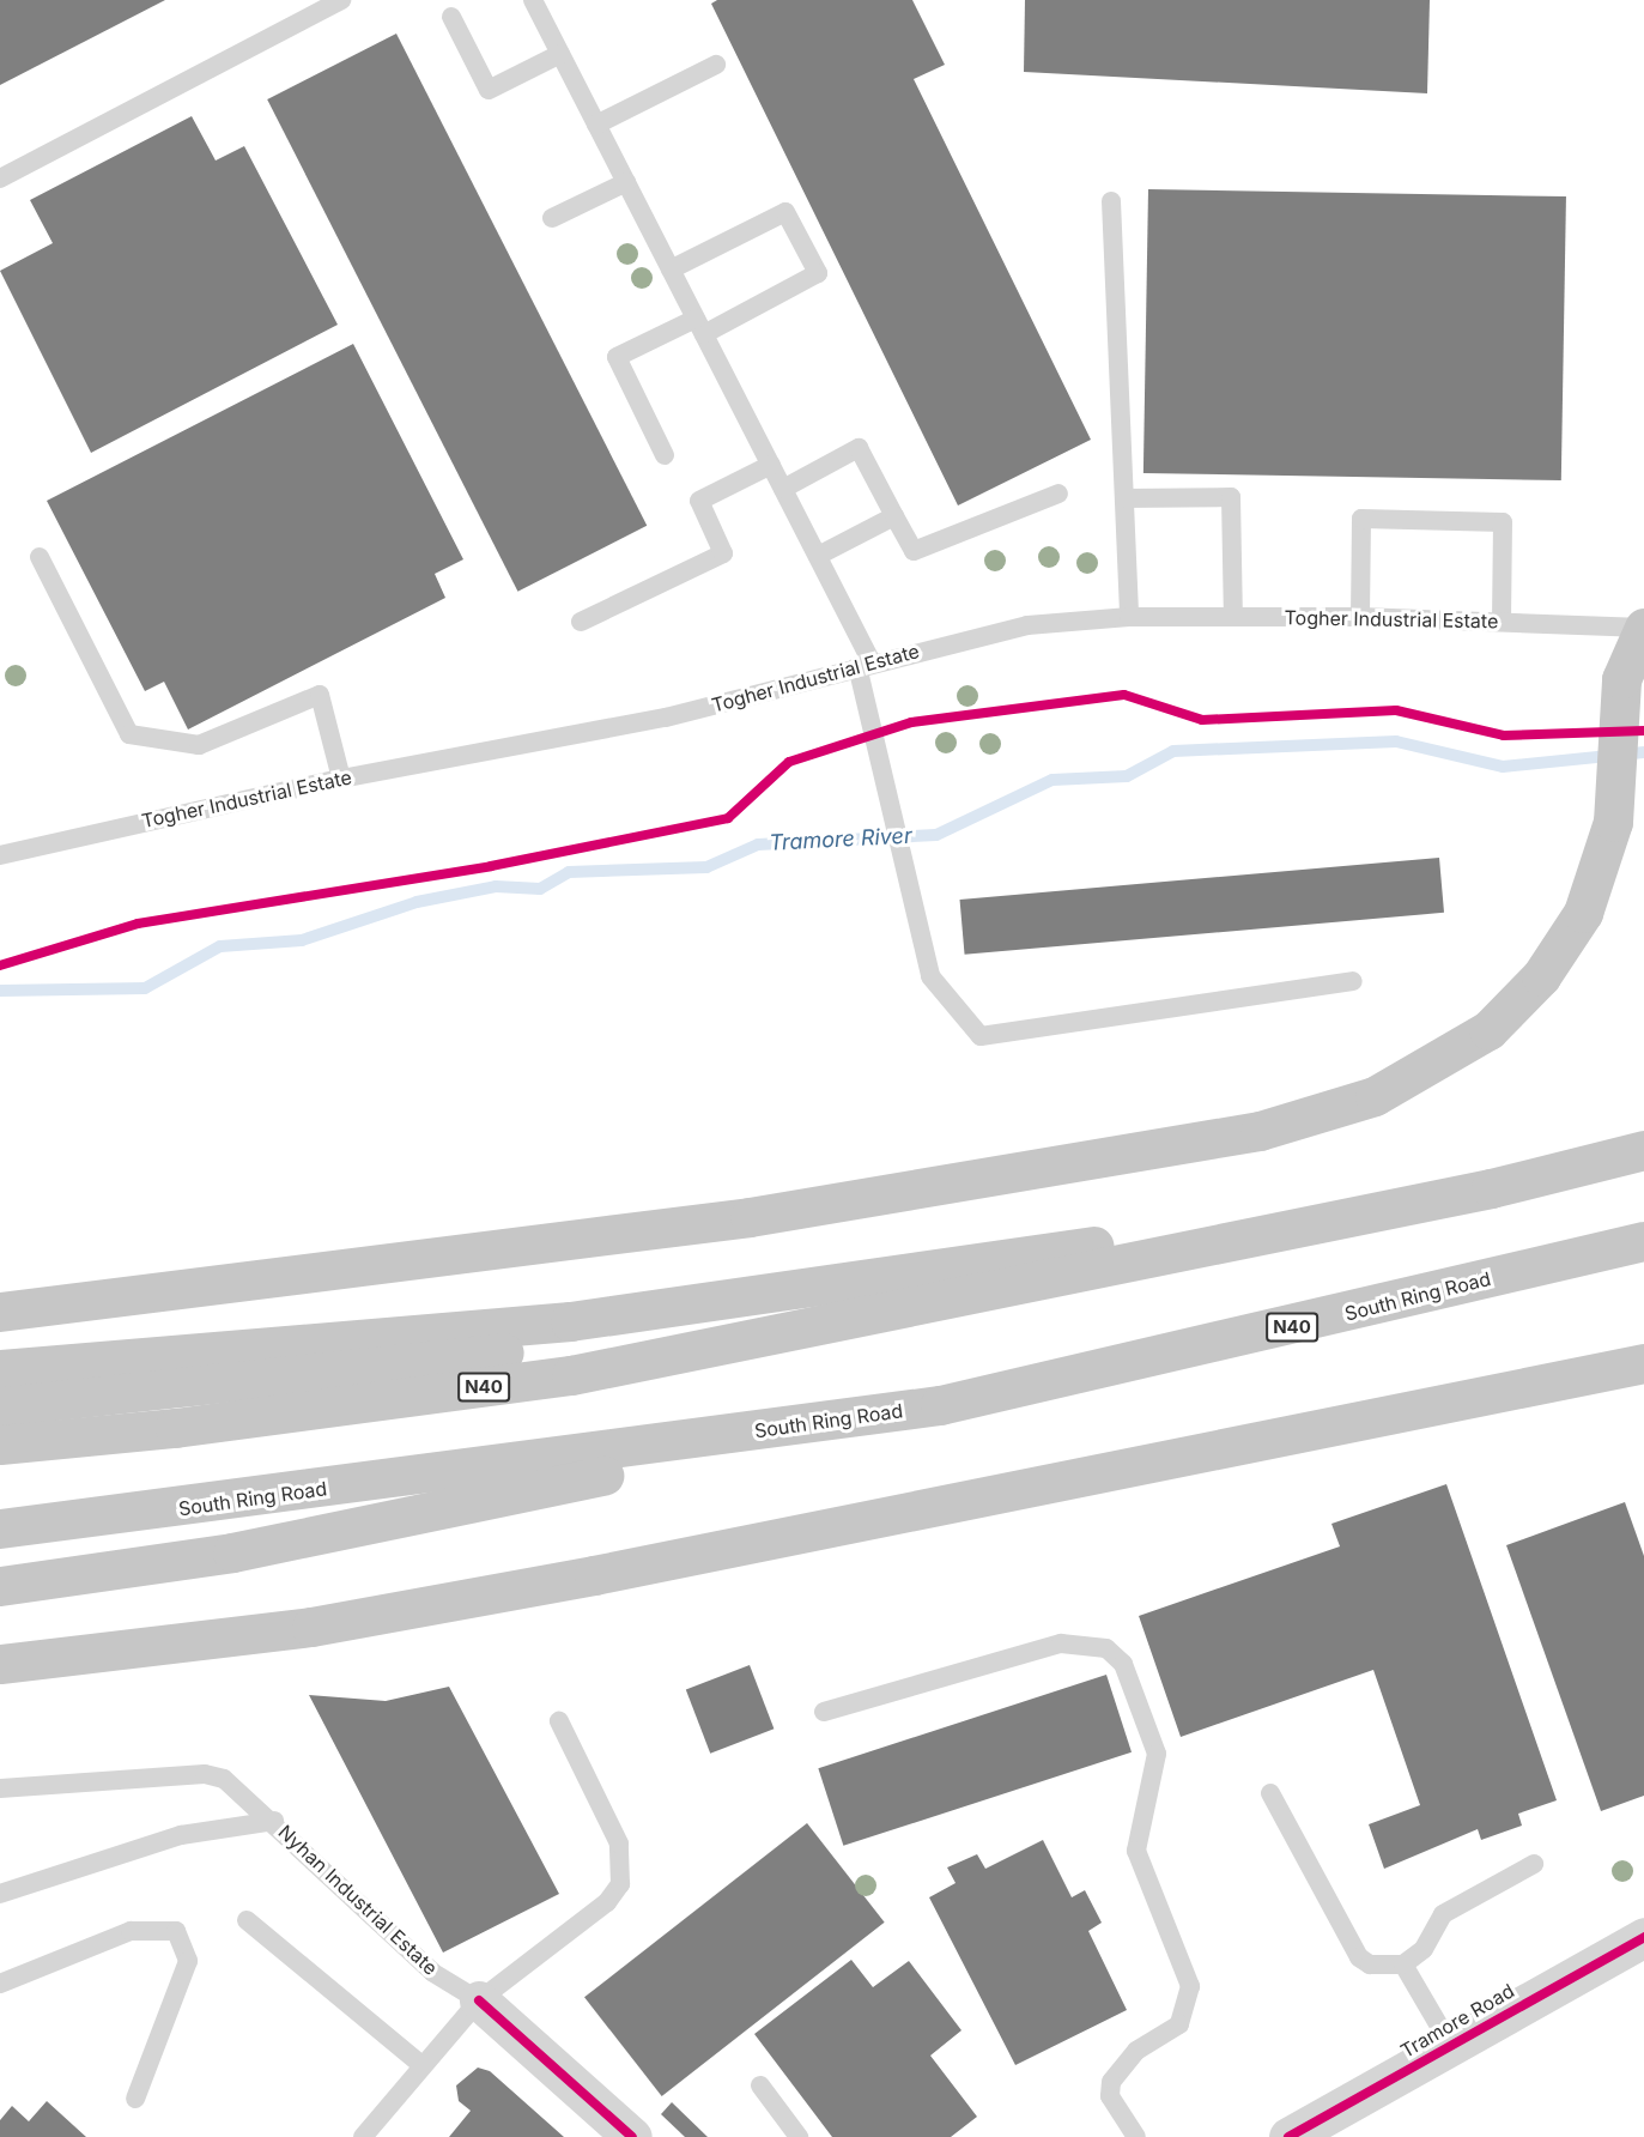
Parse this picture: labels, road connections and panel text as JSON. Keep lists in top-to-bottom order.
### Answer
{
  "streets": {
    "highway": ["South Ring Road", "N40"],
    "street": ["Tramore Road"],
    "lane": ["Togher Industrial Estate", "Nyhan Industrial Estate"]
  },
  "water": ["Tramore River"]
}
